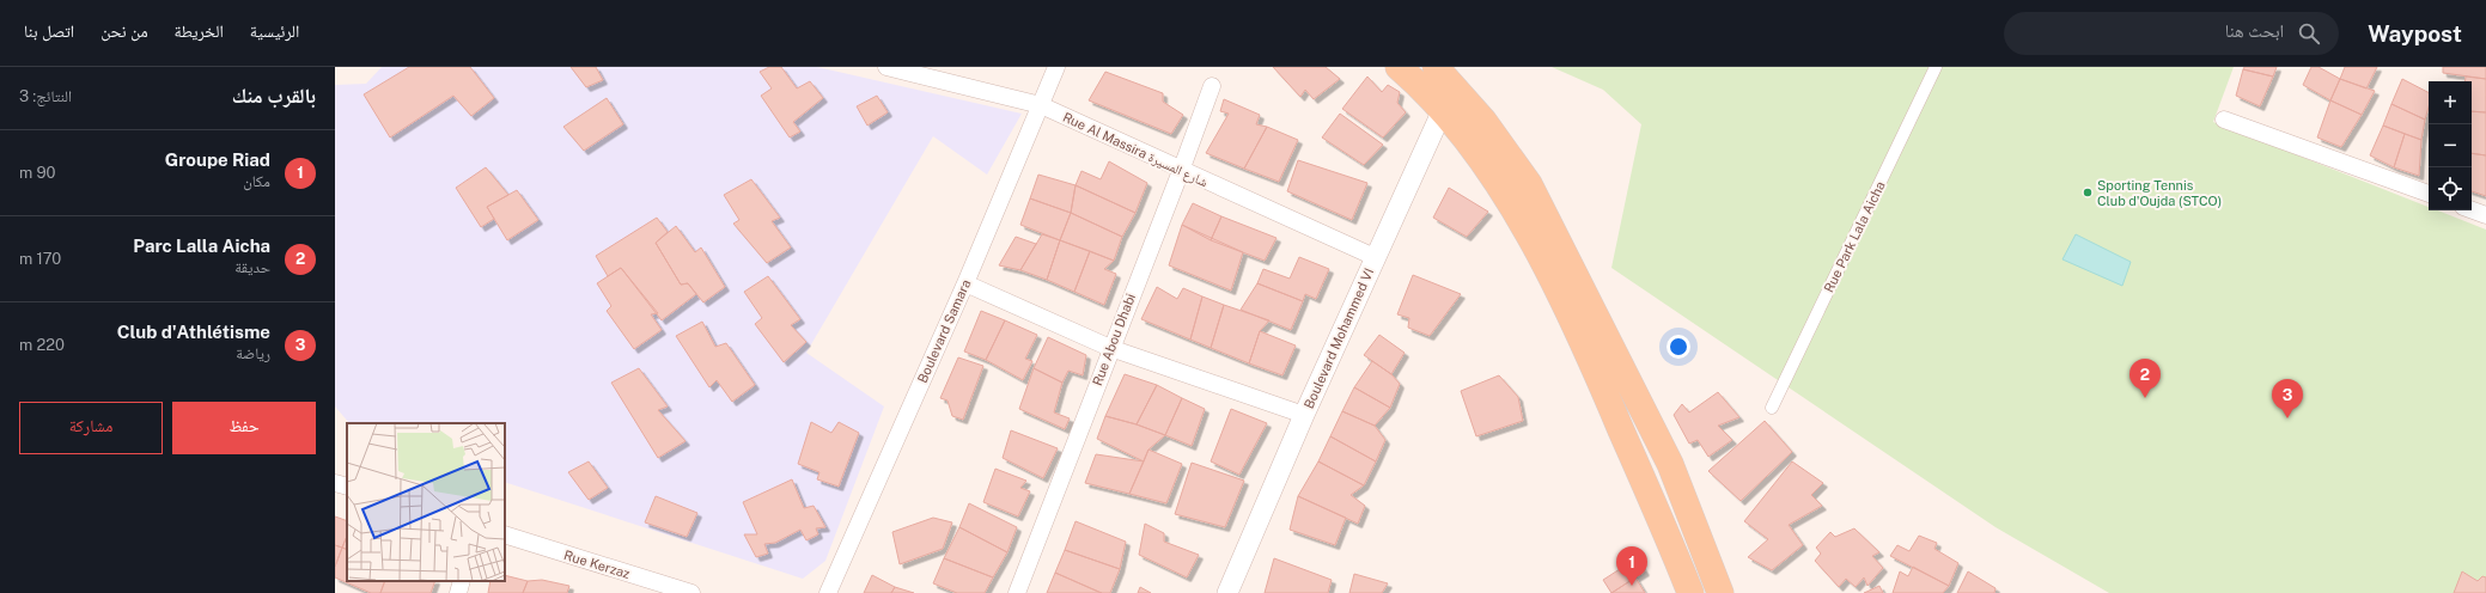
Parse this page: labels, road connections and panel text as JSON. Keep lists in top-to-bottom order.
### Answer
{
  "streets": {
    "street": [
      "Rue Al Massira شارع المسيرة",
      "Rue Park Lala Aicha",
      "Boulevard Samara",
      "Boulevard Mohammed VI",
      "Rue Abou Dhabi",
      "Rue Kerzaz"
    ]
  },
  "crossings": [
    ["Rue Al Massira شارع المسيرة", "Boulevard Samara"],
    ["Rue Al Massira شارع المسيرة", "Boulevard Mohammed VI"],
    ["Rue Al Massira شارع المسيرة", "Rue Abou Dhabi"]
  ],
  "places": ["Sporting Tennis Club d'Oujda (STCO)"],
  "page": {
    "header": "Waypost",
    "search": "ابحث هنا",
    "nav": [
      "الرئيسية",
      "الخريطة",
      "من نحن",
      "اتصل بنا"
    ],
    "heading": ["بالقرب منك", "النتائج: 3"],
    "map_buttons": ["+", "−"],
    "list": [
      {
        "mark": "1",
        "name": "Groupe Riad",
        "note": "مكان",
        "value": "90 m"
      },
      {
        "mark": "2",
        "name": "Parc Lalla Aicha",
        "note": "حديقة",
        "value": "170 m"
      },
      {
        "mark": "3",
        "name": "Club d'Athlétisme",
        "note": "رياضة",
        "value": "220 m"
      }
    ],
    "pins": ["2", "3", "1"],
    "buttons": ["حفظ", "مشاركة"]
  }
}
